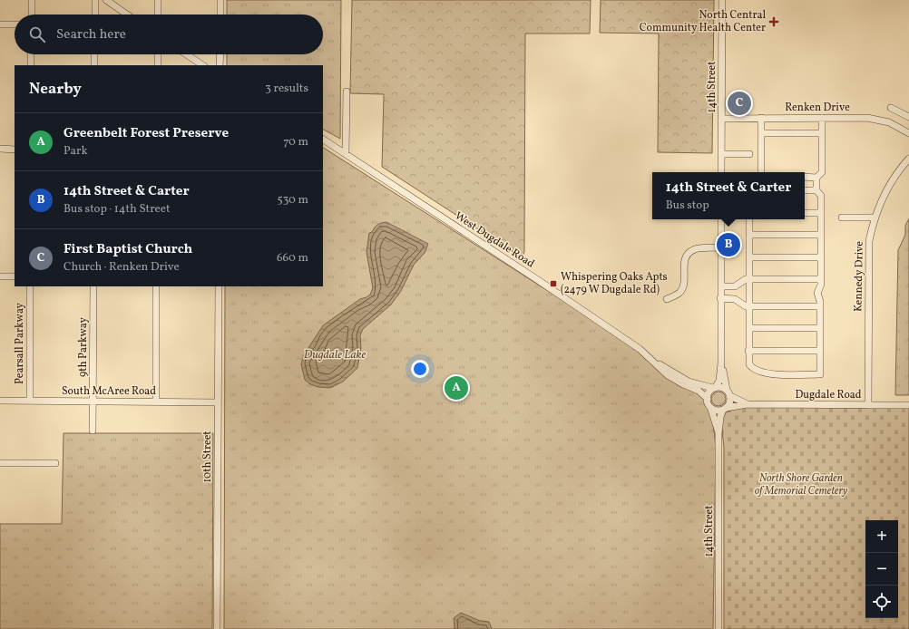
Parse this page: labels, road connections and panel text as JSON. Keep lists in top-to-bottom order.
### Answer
{
  "streets": {
    "street": [
      "14th Street",
      "Renken Drive",
      "West Dugdale Road",
      "Kennedy Drive",
      "Pearsall Parkway",
      "9th Parkway",
      "South McAree Road",
      "Dugdale Road",
      "10th Street"
    ]
  },
  "crossings": [
    ["14th Street", "Renken Drive"],
    ["14th Street", "Dugdale Road"],
    ["Kennedy Drive", "Dugdale Road"],
    ["Pearsall Parkway", "South McAree Road"],
    ["9th Parkway", "South McAree Road"],
    ["South McAree Road", "10th Street"]
  ],
  "water": ["Dugdale Lake"],
  "parks": ["North Shore Garden of Memorial Cemetery"],
  "places": {
    "health": ["North Central Community Health Center"],
    "transit": ["Whispering Oaks Apts (2479 W Dugdale Rd)"]
  },
  "page": {
    "search": "Search here",
    "heading": ["Nearby", "3 results"],
    "pins": ["C", "B", "A"],
    "list": [
      {
        "mark": "A",
        "name": "Greenbelt Forest Preserve",
        "note": "Park",
        "value": "70 m"
      },
      {
        "mark": "B",
        "name": "14th Street & Carter",
        "note": "Bus stop · 14th Street",
        "value": "530 m"
      },
      {
        "mark": "C",
        "name": "First Baptist Church",
        "note": "Church · Renken Drive",
        "value": "660 m"
      }
    ],
    "popup": ["14th Street & Carter", "Bus stop"],
    "map_buttons": ["+", "−"]
  }
}
